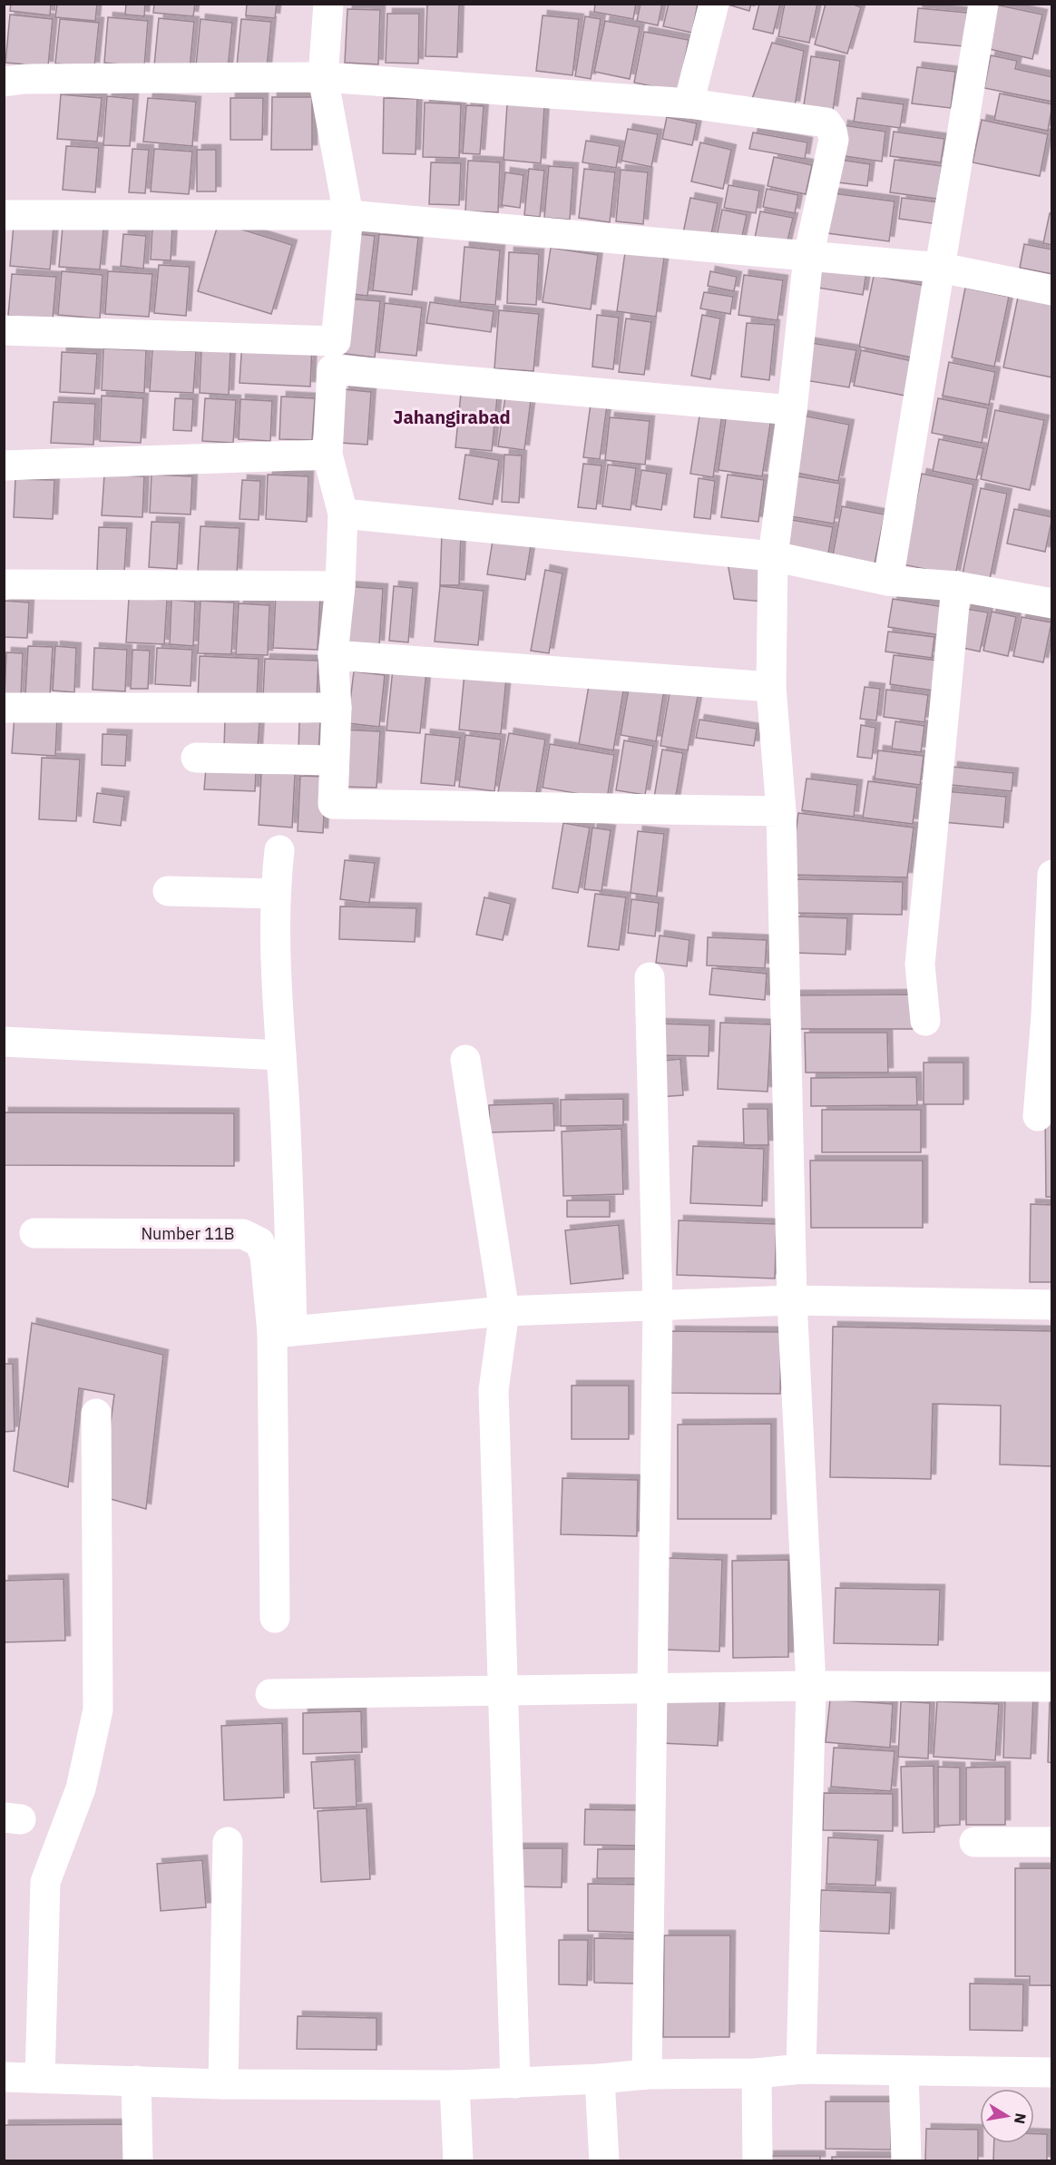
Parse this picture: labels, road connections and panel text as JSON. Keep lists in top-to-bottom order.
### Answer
{
  "streets": {
    "street": ["Number 11B"]
  },
  "districts": ["Jahangirabad"],
  "north": "right"
}
